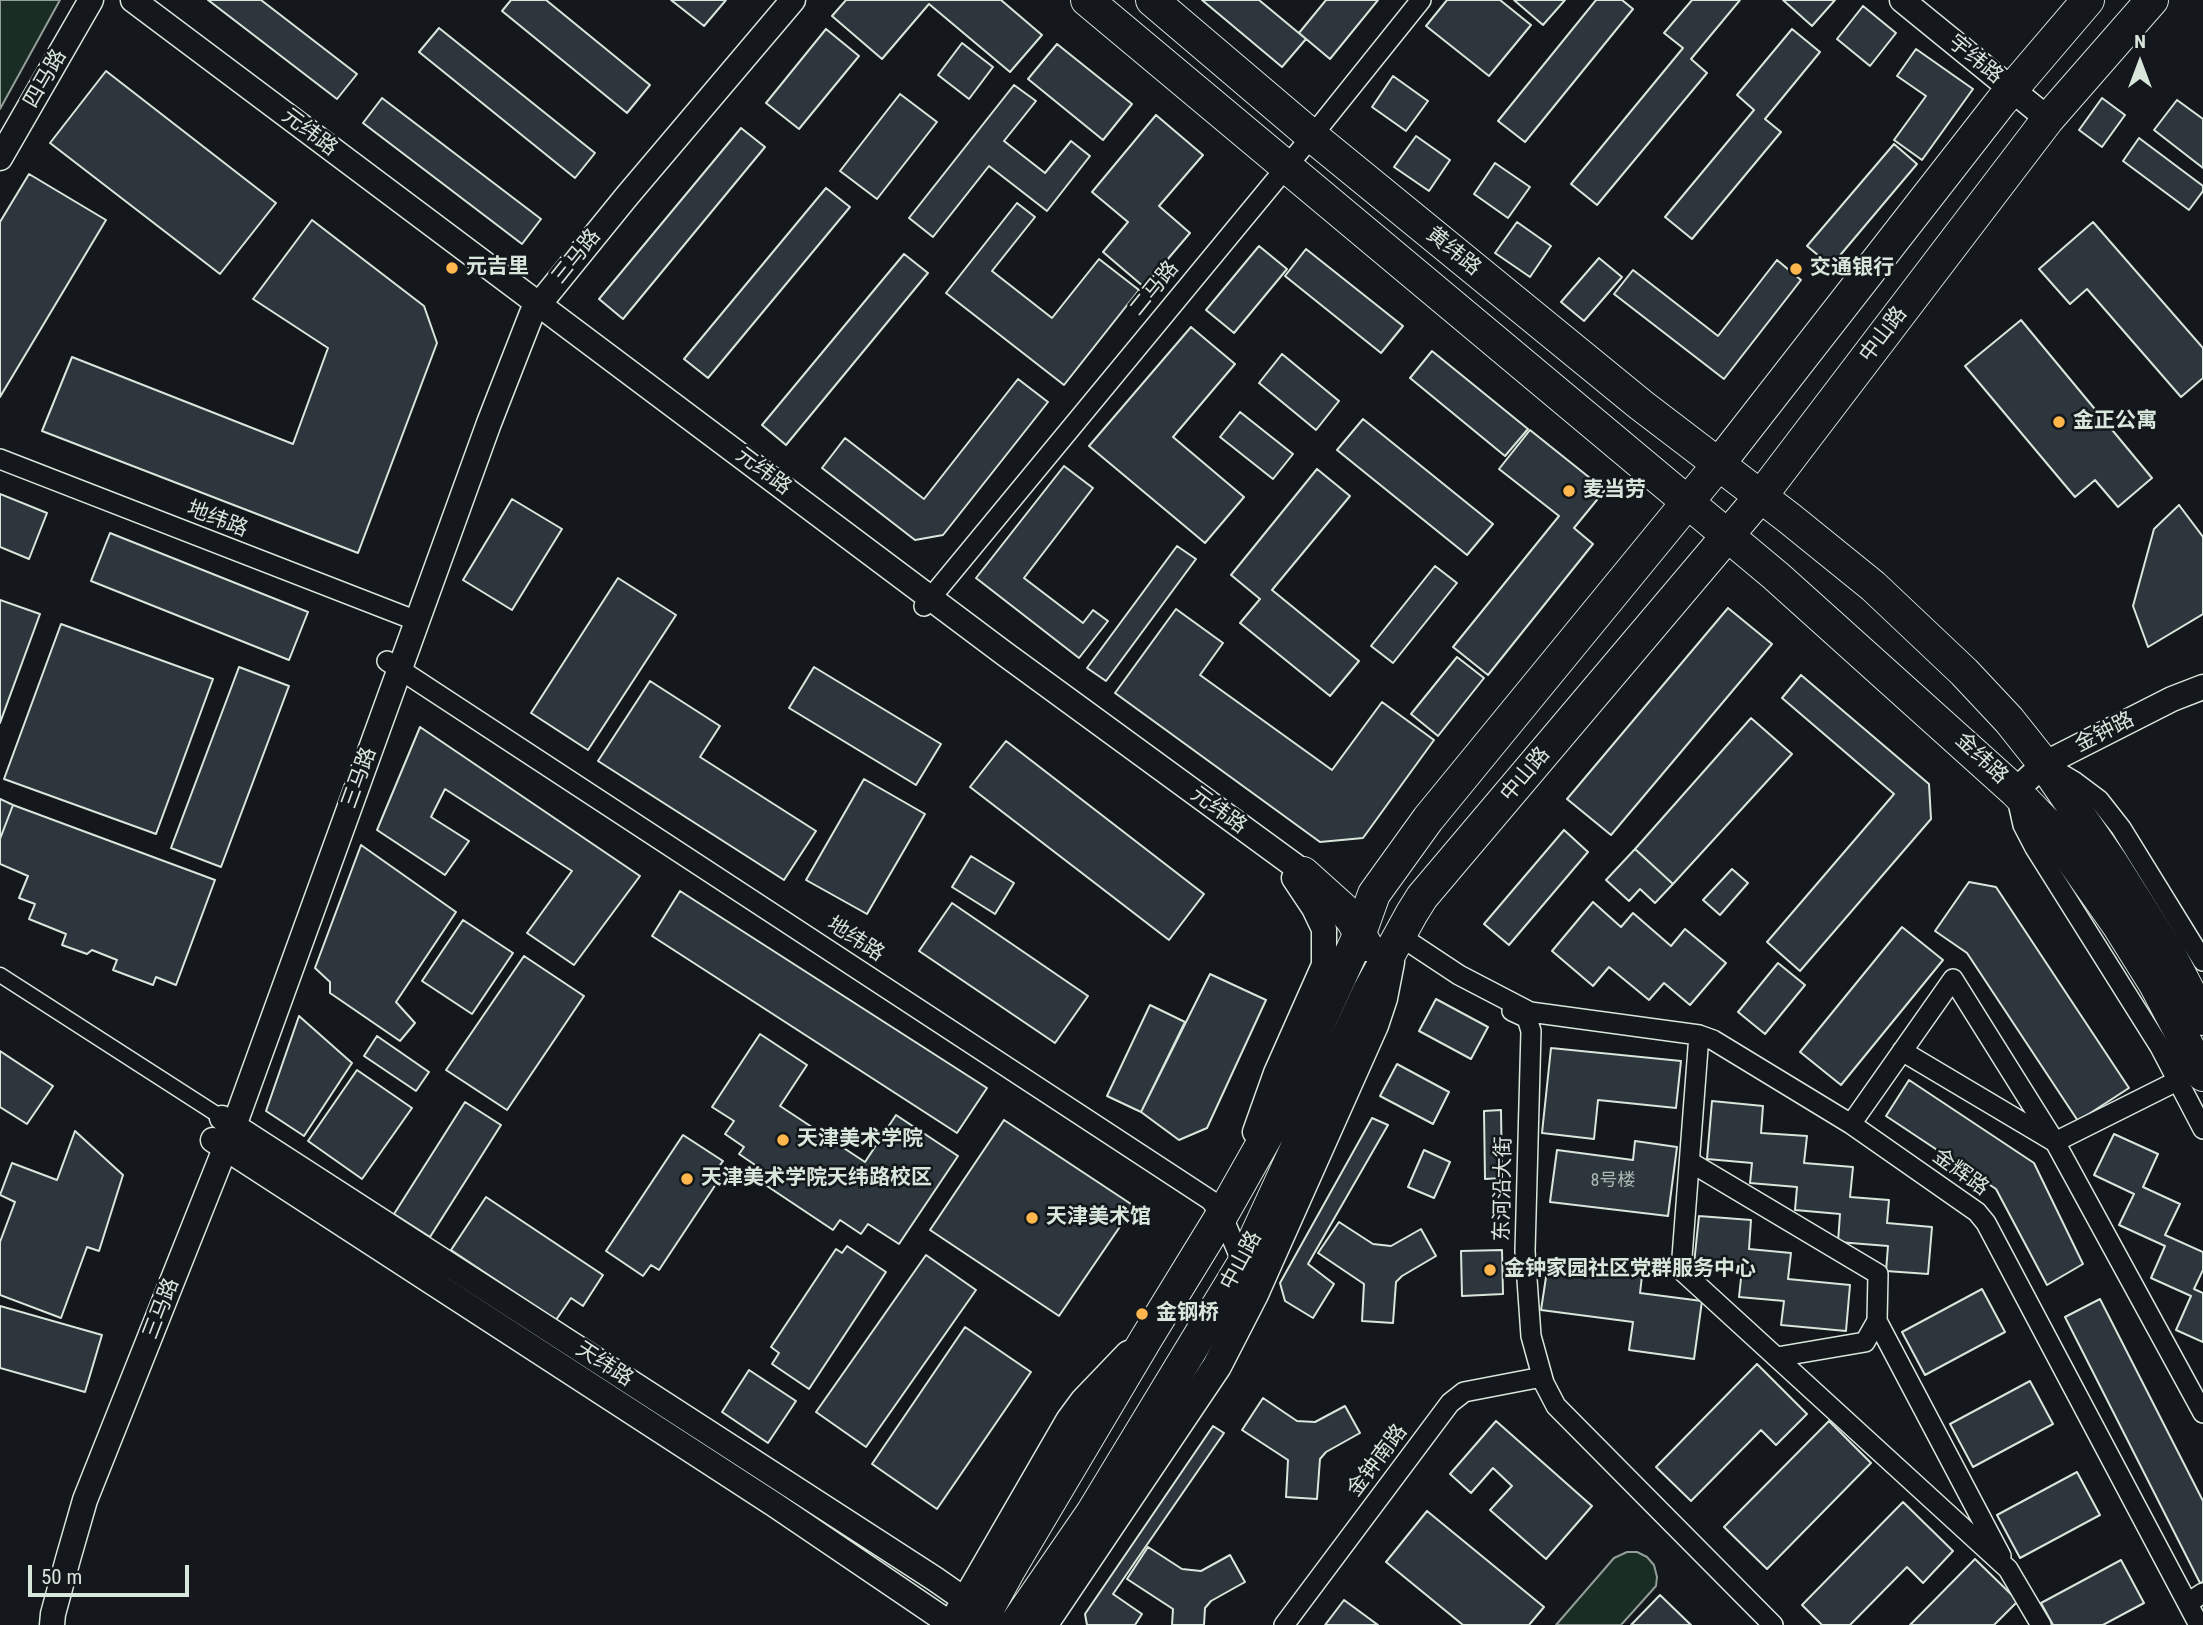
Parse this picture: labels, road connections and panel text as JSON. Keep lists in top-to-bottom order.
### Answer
{
  "streets": {
    "main road": ["黄纬路", "中山路", "金纬路"],
    "street": [
      "宇纬路",
      "四马路",
      "元纬路",
      "三马路",
      "二马路",
      "地纬路",
      "金钟路",
      "金辉路",
      "东河沿大街",
      "天纬路",
      "金钟南路"
    ]
  },
  "crossings": [
    ["宇纬路", "中山路"],
    ["元纬路", "三马路"],
    ["元纬路", "二马路"],
    ["元纬路", "中山路"],
    ["黄纬路", "二马路"],
    ["黄纬路", "中山路"],
    ["黄纬路", "金纬路"],
    ["三马路", "地纬路"],
    ["三马路", "天纬路"],
    ["中山路", "地纬路"],
    ["中山路", "金纬路"],
    ["中山路", "金辉路"],
    ["中山路", "东河沿大街"],
    ["中山路", "天纬路"],
    ["金钟路", "金纬路"],
    ["金辉路", "东河沿大街"],
    ["东河沿大街", "金钟南路"]
  ],
  "places": [
    "元吉里",
    "交通银行",
    "金正公寓",
    "麦当劳",
    "天津美术学院",
    "天津美术学院天纬路校区",
    "天津美术馆",
    "金钟家园社区党群服务中心",
    "金钢桥"
  ],
  "house_numbers": ["8号楼"],
  "scale_bar": "50 m",
  "north": "top"
}
